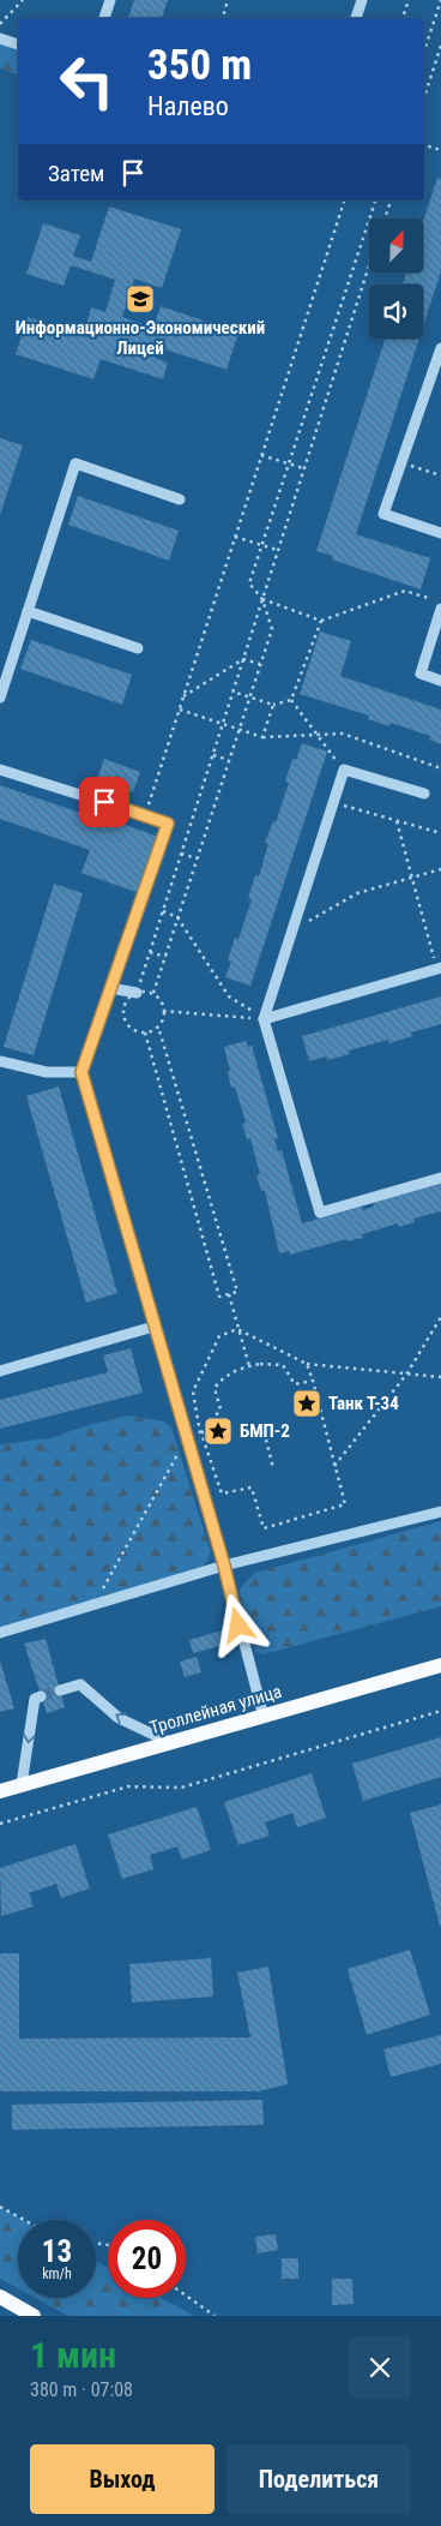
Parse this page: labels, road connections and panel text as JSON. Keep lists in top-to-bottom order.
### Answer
{
  "streets": {
    "main road": ["Троллейная улица"]
  },
  "places": {
    "school or university": ["Информационно-Экономический Лицей"],
    "place": ["Танк Т-34", "БМП-2"]
  },
  "north": "top right",
  "page": {
    "turn": ["350 m", "Налево"],
    "then": "Затем",
    "speed": "13 km/h",
    "limit": "20",
    "heading": ["1 мин", "380 m · 07:08"],
    "buttons": ["Выход", "Поделиться"]
  }
}
